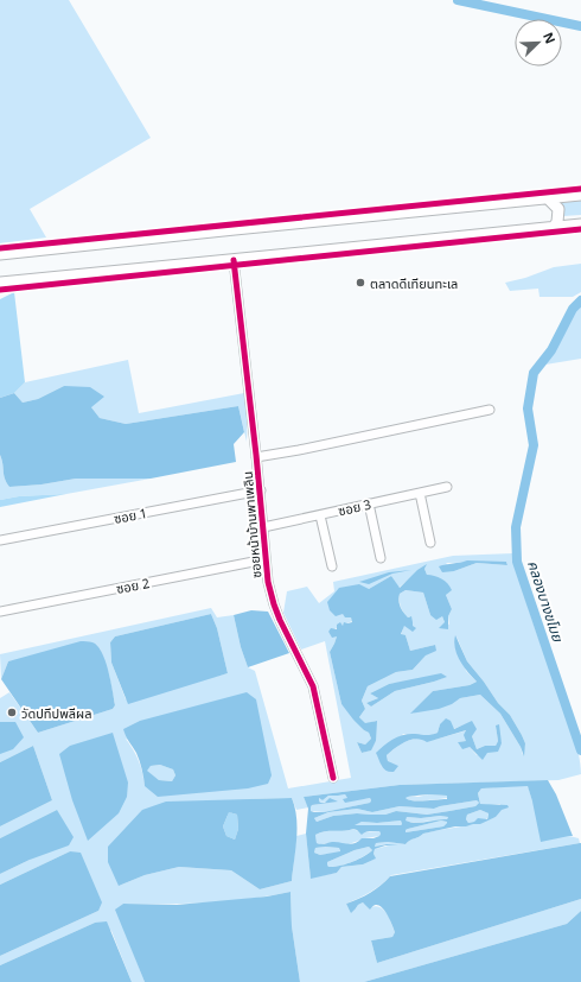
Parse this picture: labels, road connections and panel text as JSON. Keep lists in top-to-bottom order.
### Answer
{
  "streets": {
    "street": [
      "ซอย 3",
      "ซอย 1",
      "ซอยหน้าบ้านพาเพลิน",
      "ซอย 2"
    ]
  },
  "crossings": [
    ["ซอย 3", "ซอยหน้าบ้านพาเพลิน"],
    ["ซอย 1", "ซอยหน้าบ้านพาเพลิน"],
    ["ซอยหน้าบ้านพาเพลิน", "ซอย 2"]
  ],
  "water": ["คลองบางขโมย"],
  "places": ["ตลาดดีเทียนทะเล", "วัดปทีปพลีผล"],
  "north": "top right"
}
